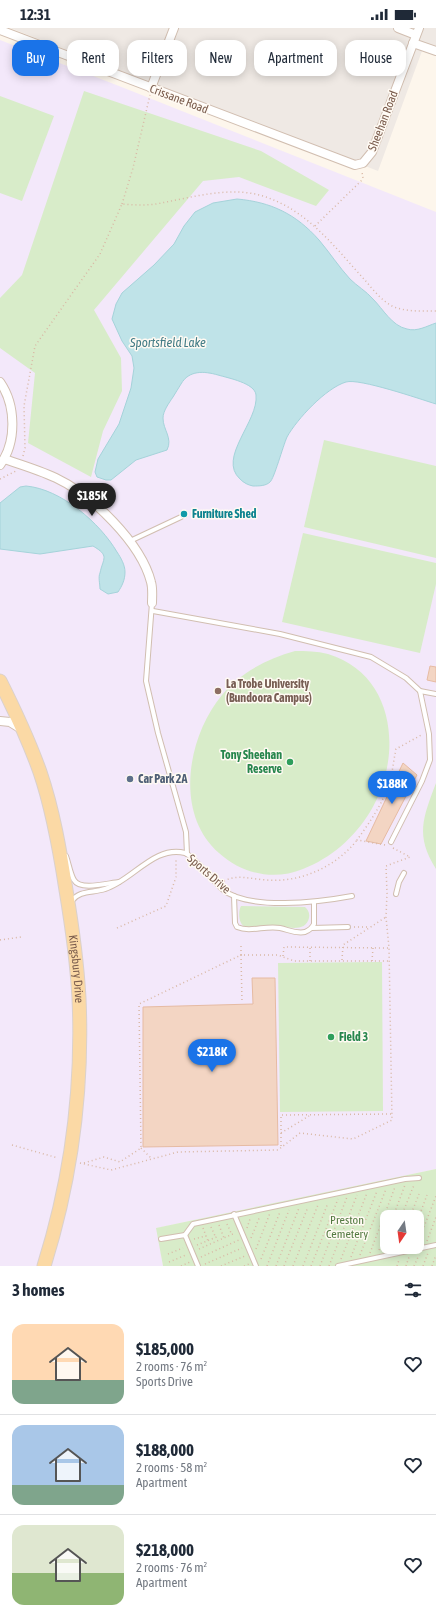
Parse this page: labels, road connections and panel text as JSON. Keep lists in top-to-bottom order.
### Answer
{
  "streets": {
    "main road": ["Kingsbury Drive"],
    "street": ["Crissane Road", "Sheehan Road"],
    "lane": ["Sports Drive"]
  },
  "crossings": [
    ["Crissane Road", "Sheehan Road"],
    ["Sports Drive", "Kingsbury Drive"]
  ],
  "water": ["Sportsfield Lake"],
  "parks": ["Preston Cemetery"],
  "places": [
    "Furniture Shed",
    "La Trobe University (Bundoora Campus)",
    "Tony Sheehan Reserve",
    "Car Park 2A",
    "Field 3"
  ],
  "north": "bottom",
  "page": {
    "status": "12:31",
    "chip": [
      "Buy",
      "Rent",
      "Filters",
      "New",
      "Apartment",
      "House"
    ],
    "price": ["$185K", "$188K", "$218K"],
    "heading": "3 homes",
    "list": [
      {
        "name": "$185,000",
        "note": "2 rooms · 76 m² · Sports Drive"
      },
      {
        "name": "$188,000",
        "note": "2 rooms · 58 m² · Apartment"
      },
      {
        "name": "$218,000",
        "note": "2 rooms · 76 m² · Apartment"
      }
    ]
  }
}
